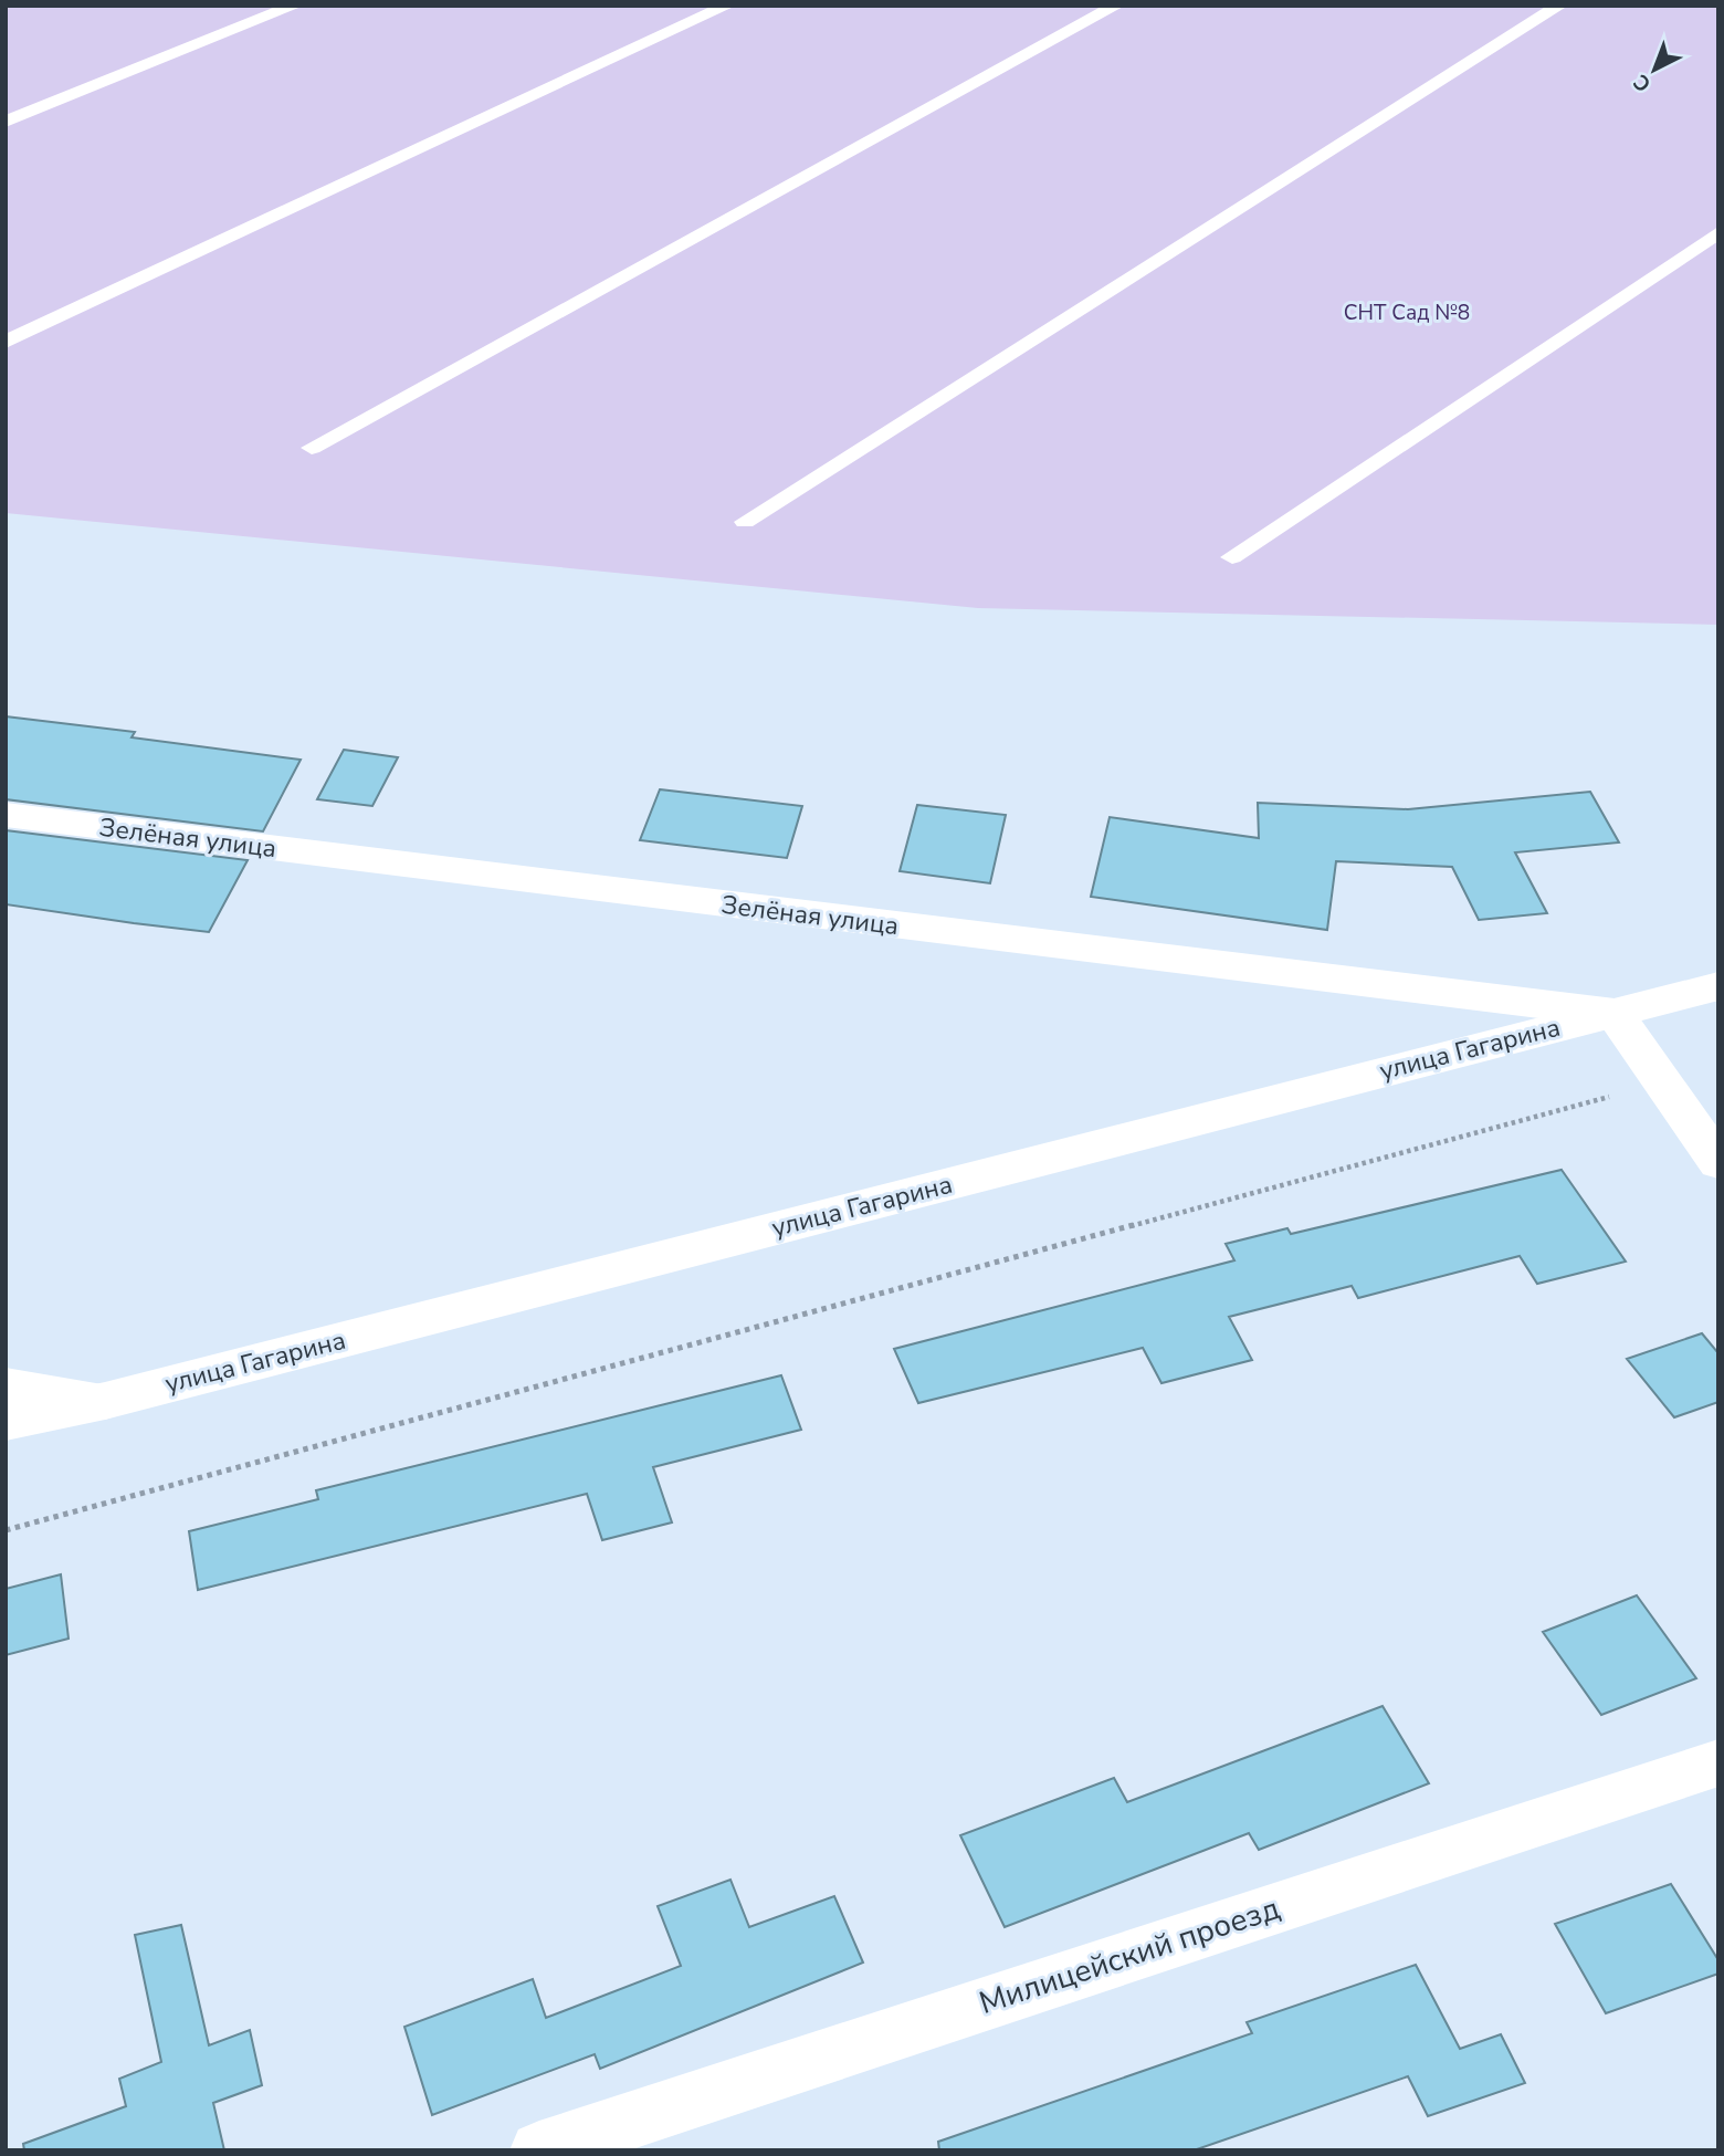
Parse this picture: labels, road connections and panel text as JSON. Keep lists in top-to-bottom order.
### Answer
{
  "streets": {
    "street": ["Зелёная улица", "улица Гагарина", "Милицейский проезд"]
  },
  "crossings": [
    ["Зелёная улица", "улица Гагарина"]
  ],
  "parks": ["СНТ Сад №8"],
  "north": "bottom left"
}
